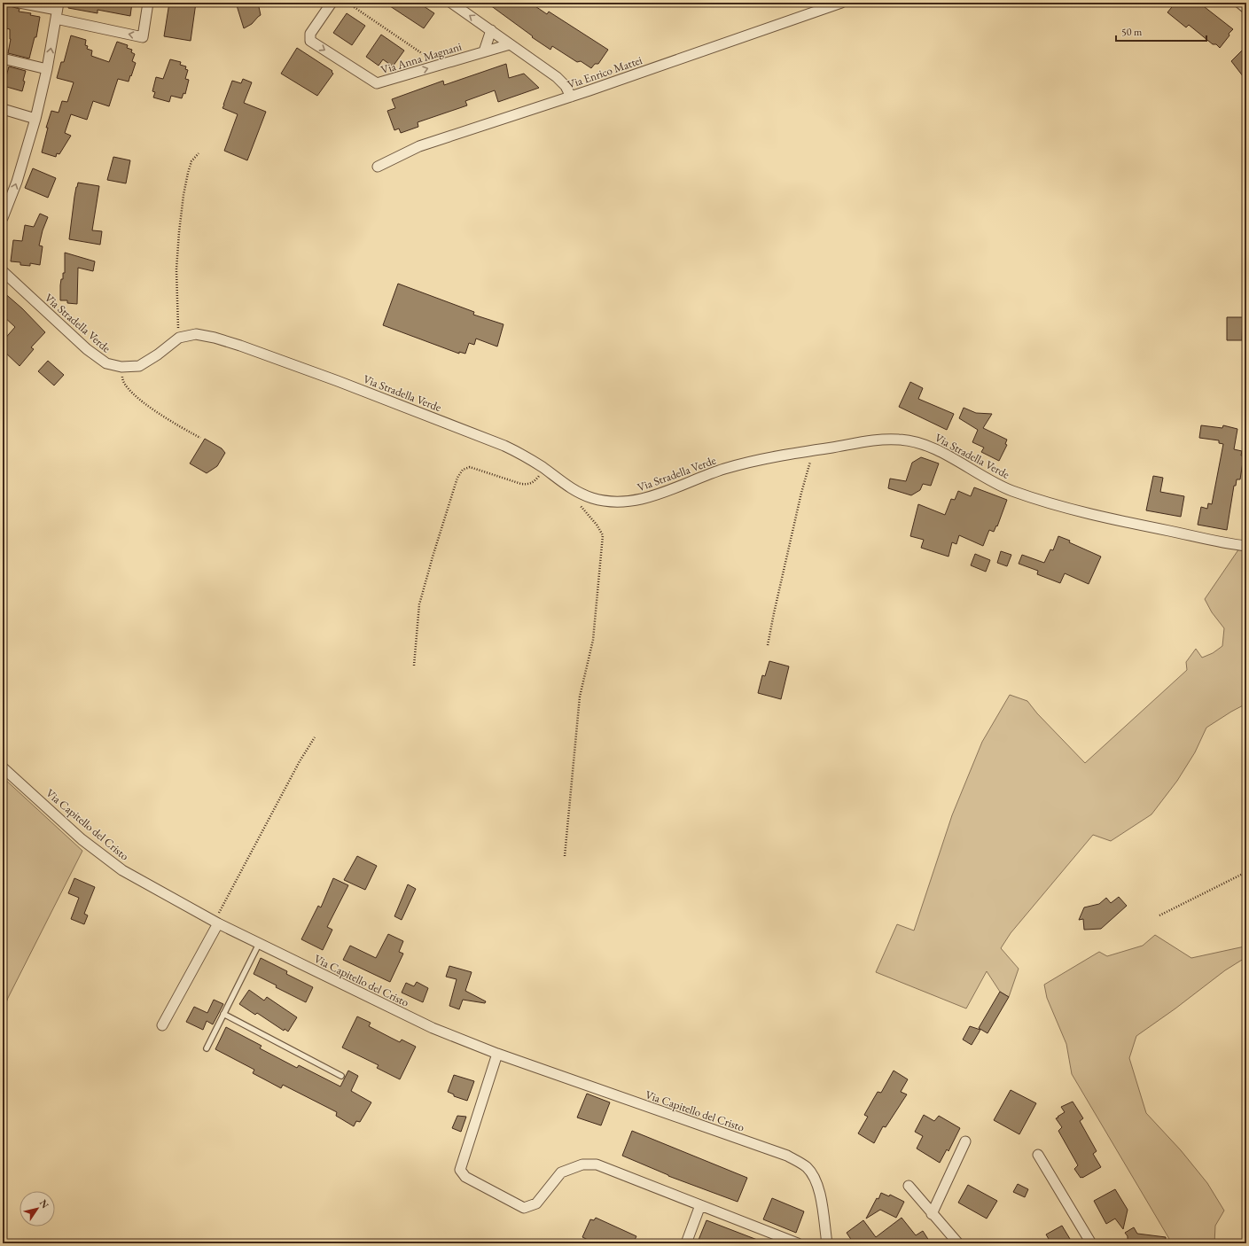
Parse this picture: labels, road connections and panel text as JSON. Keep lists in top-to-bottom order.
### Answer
{
  "streets": {
    "street": [
      "Via Anna Magnani",
      "Via Enrico Mattei",
      "Via Stradella Verde",
      "Via Capitello del Cristo"
    ]
  },
  "scale_bar": "50 m",
  "north": "top right"
}
